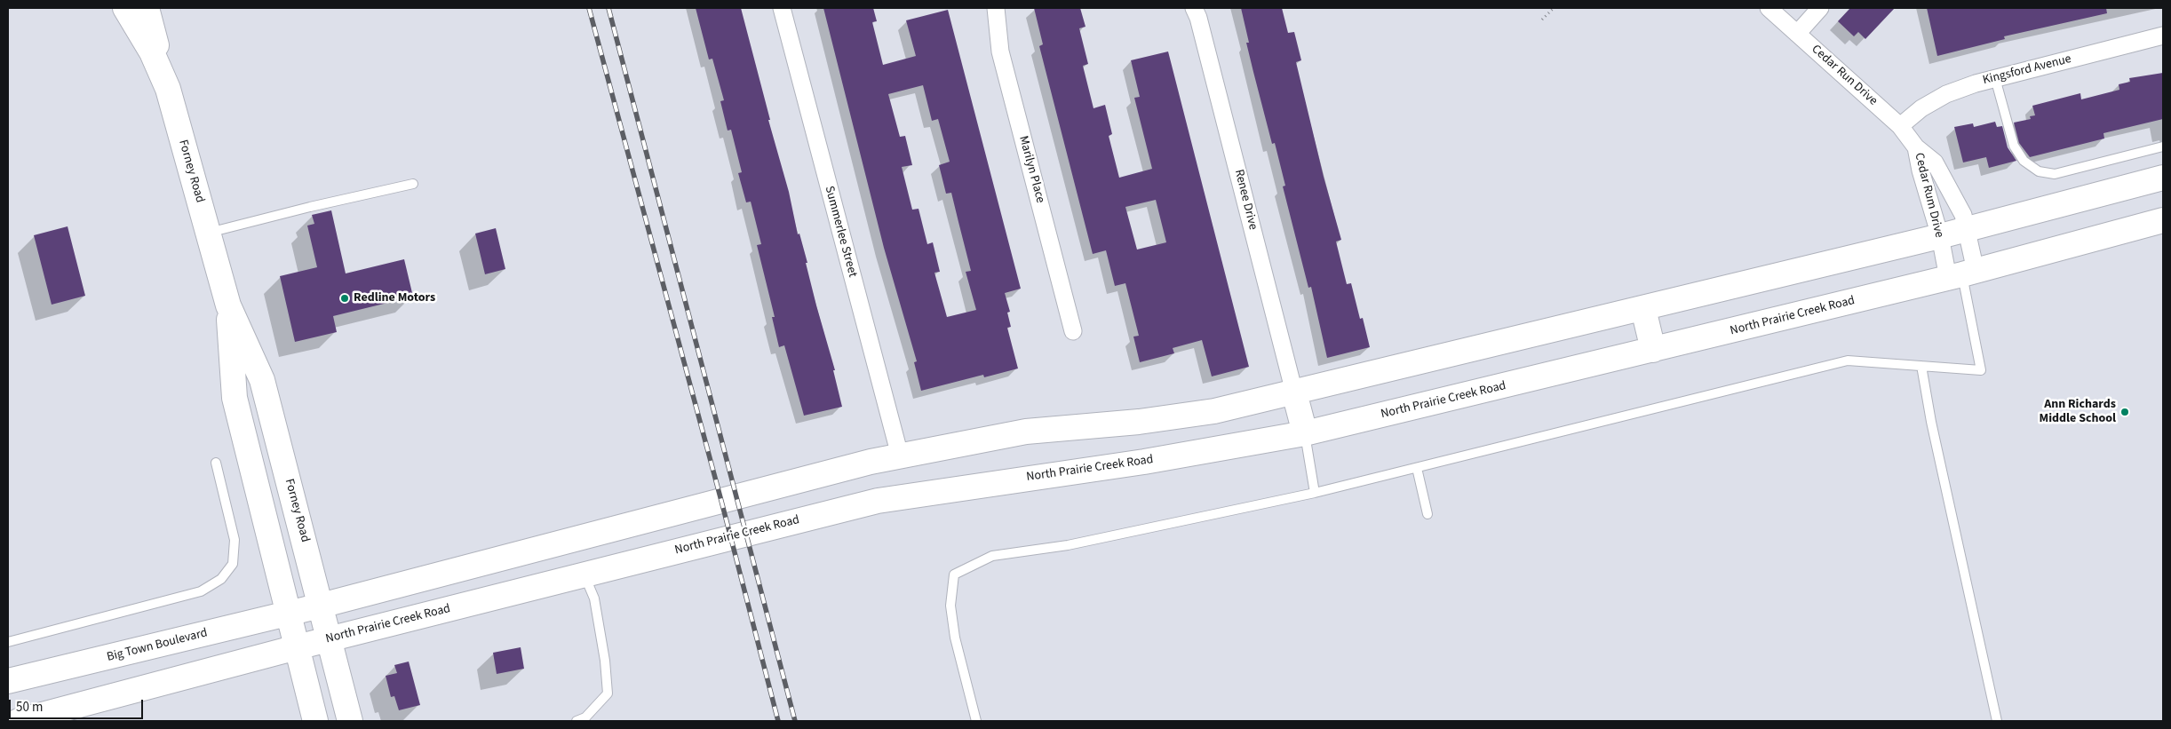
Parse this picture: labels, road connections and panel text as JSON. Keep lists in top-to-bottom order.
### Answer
{
  "streets": {
    "main road": ["Forney Road", "North Prairie Creek Road", "Big Town Boulevard"],
    "street": [
      "Kingsford Avenue",
      "Cedar Run Drive",
      "Marilyn Place",
      "Cedar Rum Drive",
      "Renee Drive",
      "Summerlee Street"
    ]
  },
  "crossings": [
    ["Kingsford Avenue", "Cedar Run Drive"],
    ["Cedar Run Drive", "Cedar Rum Drive"],
    ["Forney Road", "North Prairie Creek Road"],
    ["Forney Road", "Big Town Boulevard"],
    ["Cedar Rum Drive", "North Prairie Creek Road"]
  ],
  "places": ["Redline Motors", "Ann Richards Middle School"],
  "scale_bar": "50 m"
}
